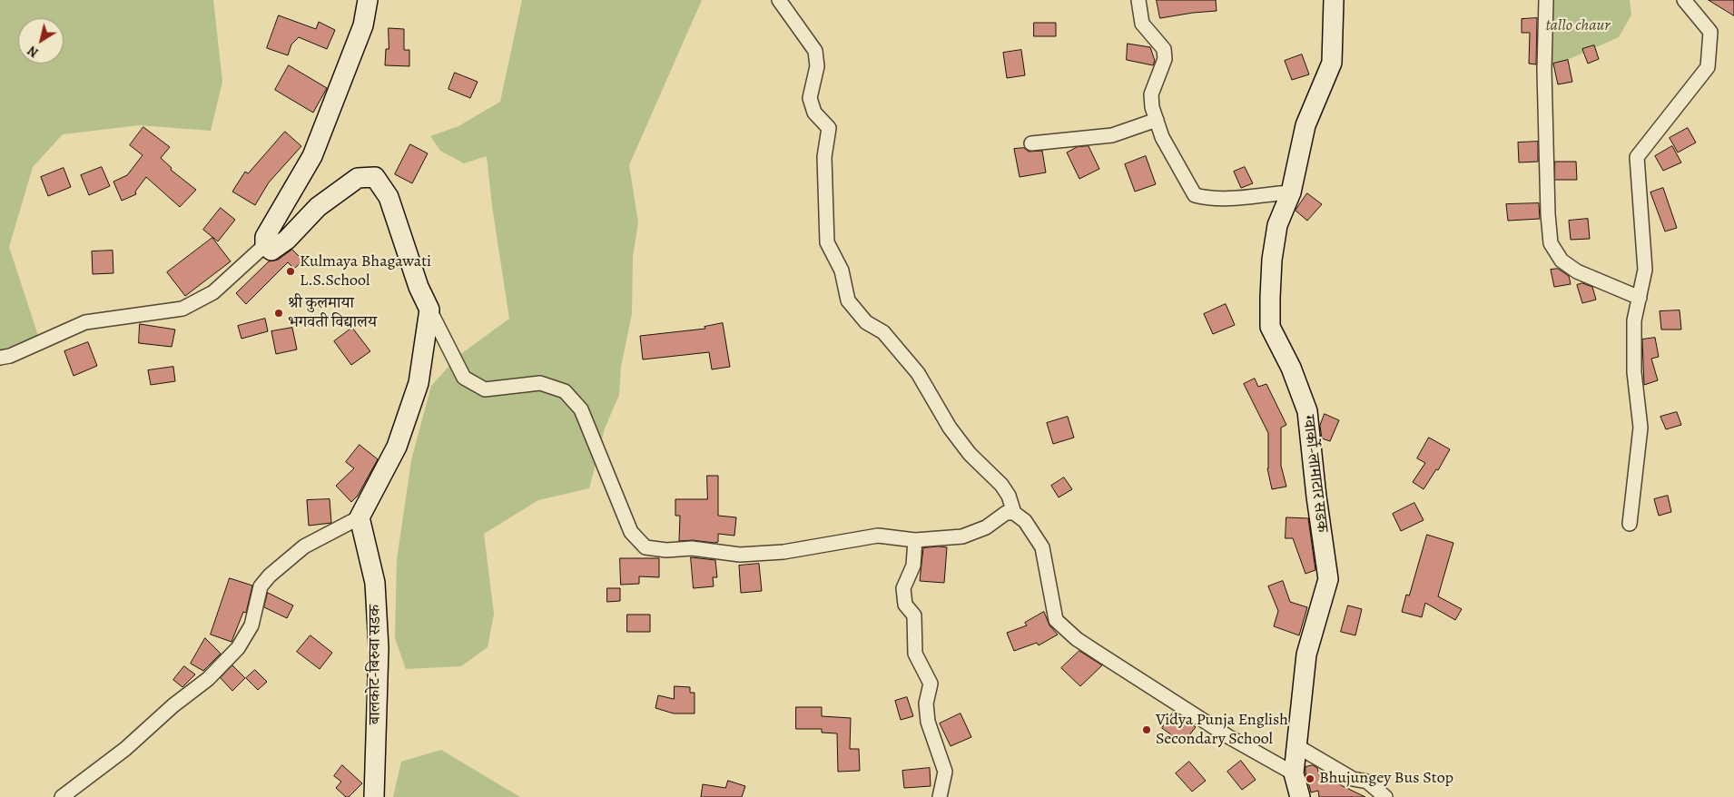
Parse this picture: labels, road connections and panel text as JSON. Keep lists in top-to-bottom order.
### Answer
{
  "streets": {
    "main road": ["ग्वार्को-लामाटार सडक", "बालकोट-बिरुवा सडक"]
  },
  "parks": ["tallo chaur"],
  "places": [
    "Kulmaya Bhagawati L.S.School",
    "श्री कुलमाया भगवती विद्यालय",
    "Vidya Punja English Secondary School",
    "Bhujungey Bus Stop"
  ],
  "north": "bottom left"
}
